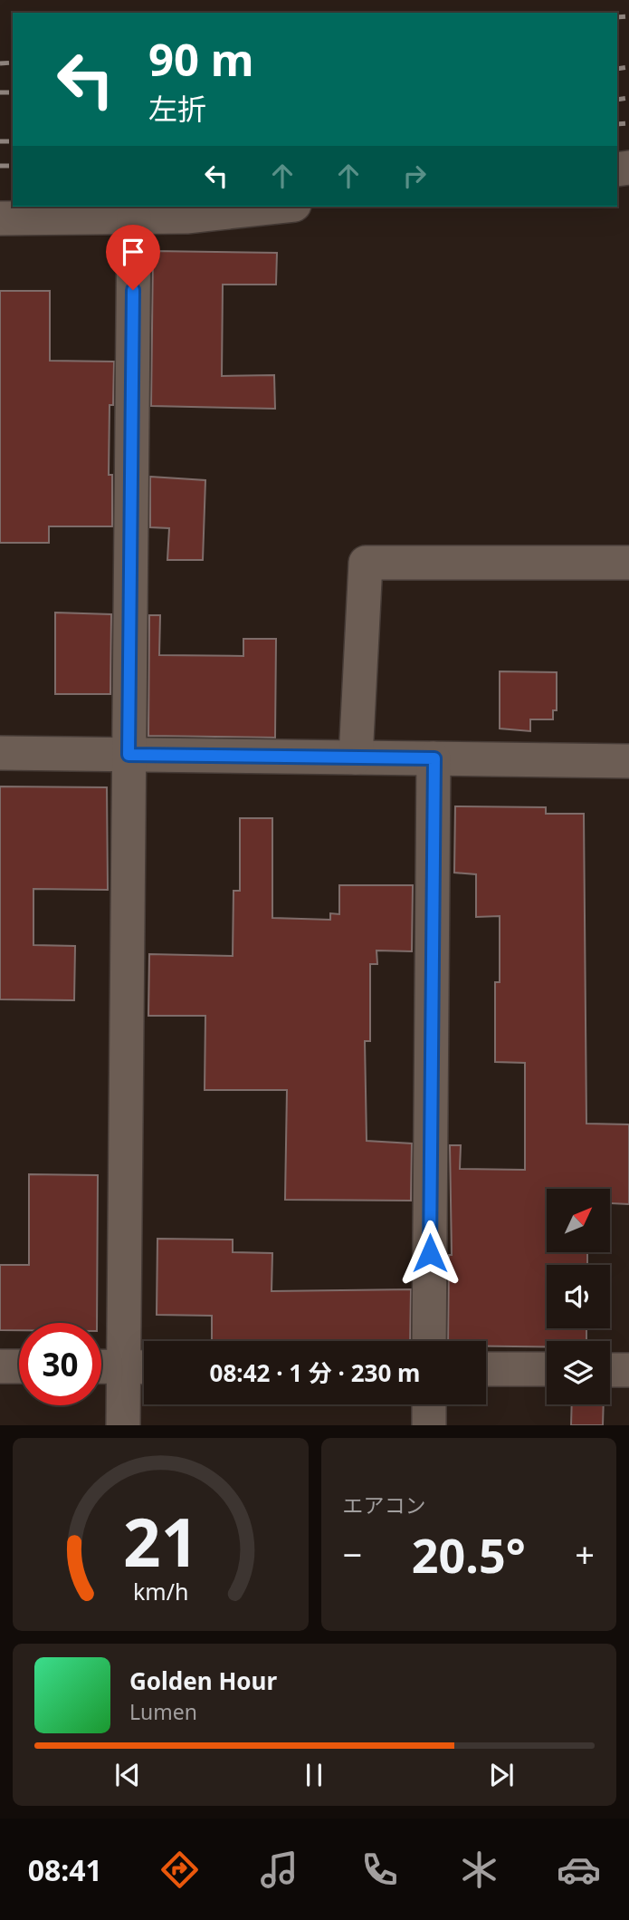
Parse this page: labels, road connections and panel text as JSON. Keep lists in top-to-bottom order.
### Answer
{
  "north": "top right",
  "page": {
    "turn": ["90 m", "左折"],
    "limit": "30",
    "trip": "08:42 · 1 分 · 230 m",
    "tile": "エアコン",
    "heat": ["−", "20.5°", "+"],
    "song": ["Golden Hour", "Lumen"],
    "tabs": "08:41",
    "gauge": ["21", "km/h"]
  }
}
